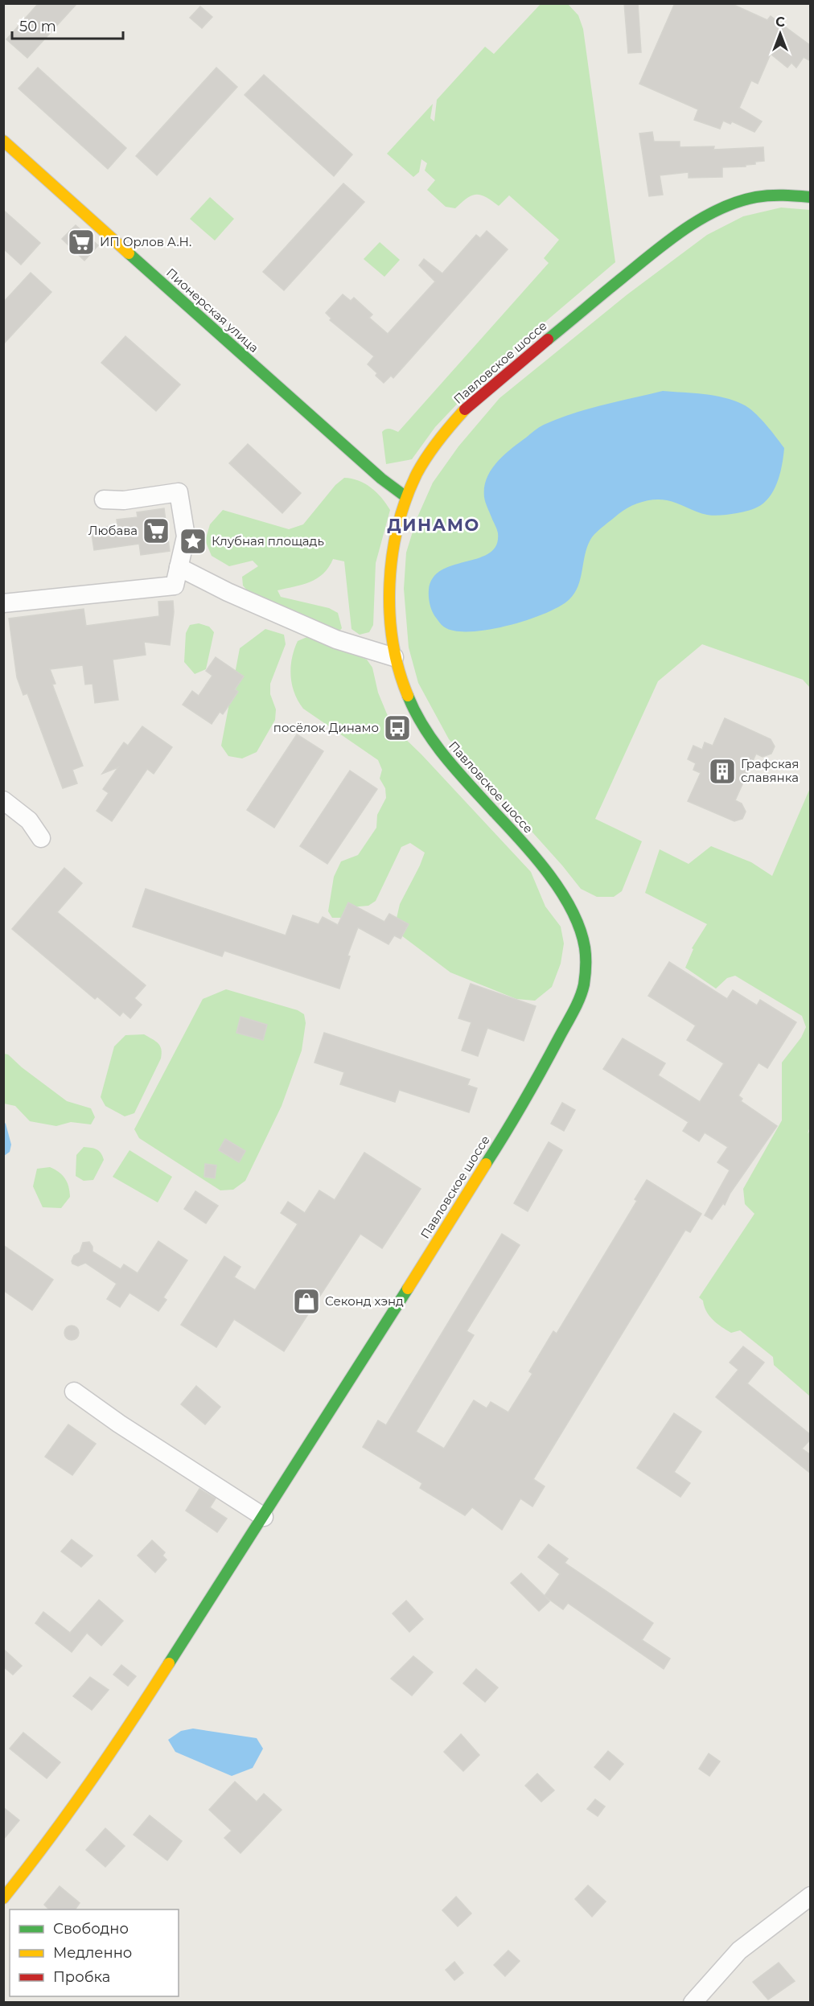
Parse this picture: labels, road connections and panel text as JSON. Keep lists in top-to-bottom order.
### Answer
{
  "streets": {
    "main road": ["Пионерская улица", "Павловское шоссе"]
  },
  "crossings": [
    ["Пионерская улица", "Павловское шоссе"]
  ],
  "districts": ["ДИНАМО"],
  "places": {
    "supermarket": ["ИП Орлов А.Н.", "Любава"],
    "place": ["Клубная площадь"],
    "bus stop": ["посёлок Динамо"],
    "building": ["Графская славянка"],
    "shop": ["Секонд хэнд"]
  },
  "legend": ["Свободно", "Медленно", "Пробка"],
  "scale_bar": "50 m",
  "north": "top"
}
